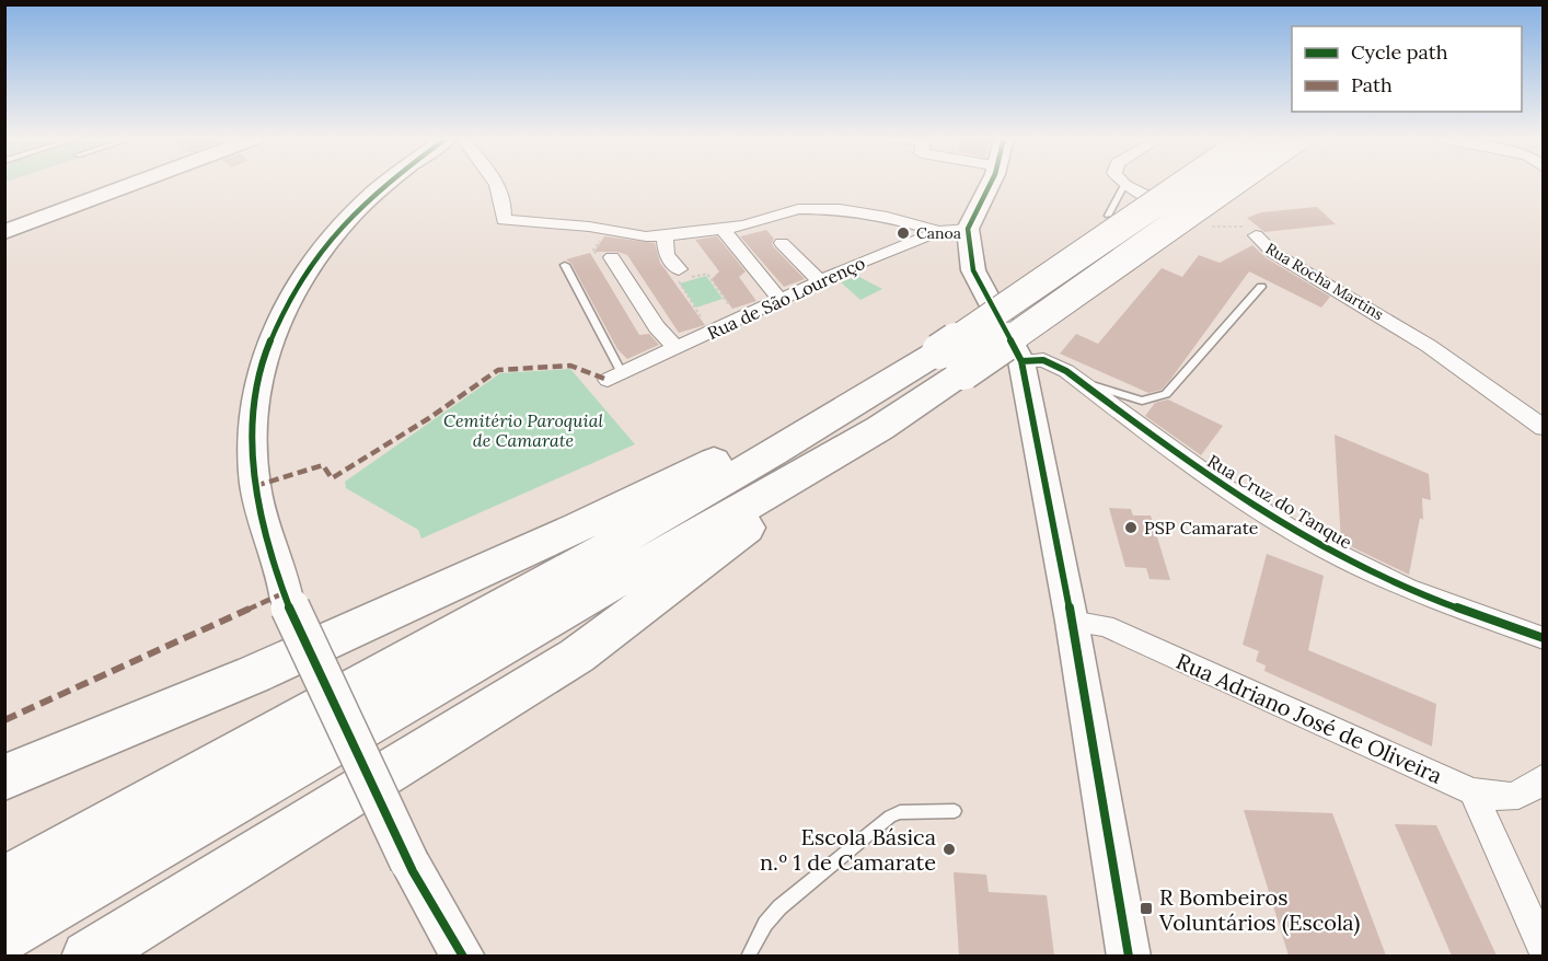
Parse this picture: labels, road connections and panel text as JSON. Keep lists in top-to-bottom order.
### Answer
{
  "streets": {
    "street": [
      "Rua Rocha Martins",
      "Rua de São Lourenço",
      "Rua Cruz do Tanque",
      "Rua Adriano José de Oliveira"
    ]
  },
  "parks": ["Cemitério Paroquial de Camarate"],
  "places": {
    "other": ["Canoa", "PSP Camarate", "Escola Básica n.º 1 de Camarate"],
    "transit": ["R Bombeiros Voluntários (Escola)"]
  },
  "legend": ["Cycle path", "Path"]
}
